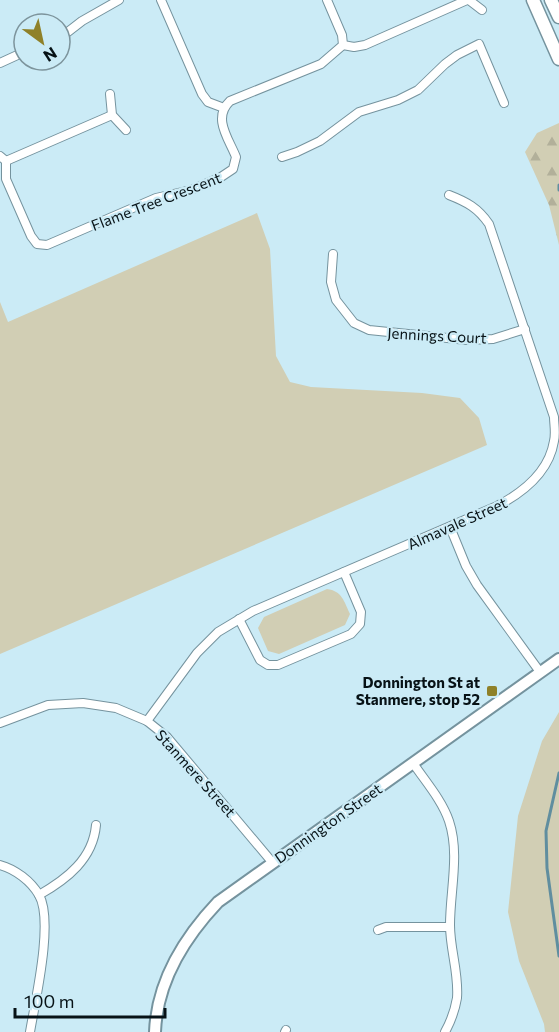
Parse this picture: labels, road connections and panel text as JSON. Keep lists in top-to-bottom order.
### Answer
{
  "streets": {
    "street": [
      "Flame Tree Crescent",
      "Jennings Court",
      "Almavale Street",
      "Stanmere Street",
      "Donnington Street"
    ]
  },
  "crossings": [
    ["Jennings Court", "Almavale Street"],
    ["Almavale Street", "Stanmere Street"],
    ["Stanmere Street", "Donnington Street"]
  ],
  "places": {
    "transit": ["Donnington St at Stanmere, stop 52"]
  },
  "scale_bar": "100 m",
  "north": "bottom right"
}
